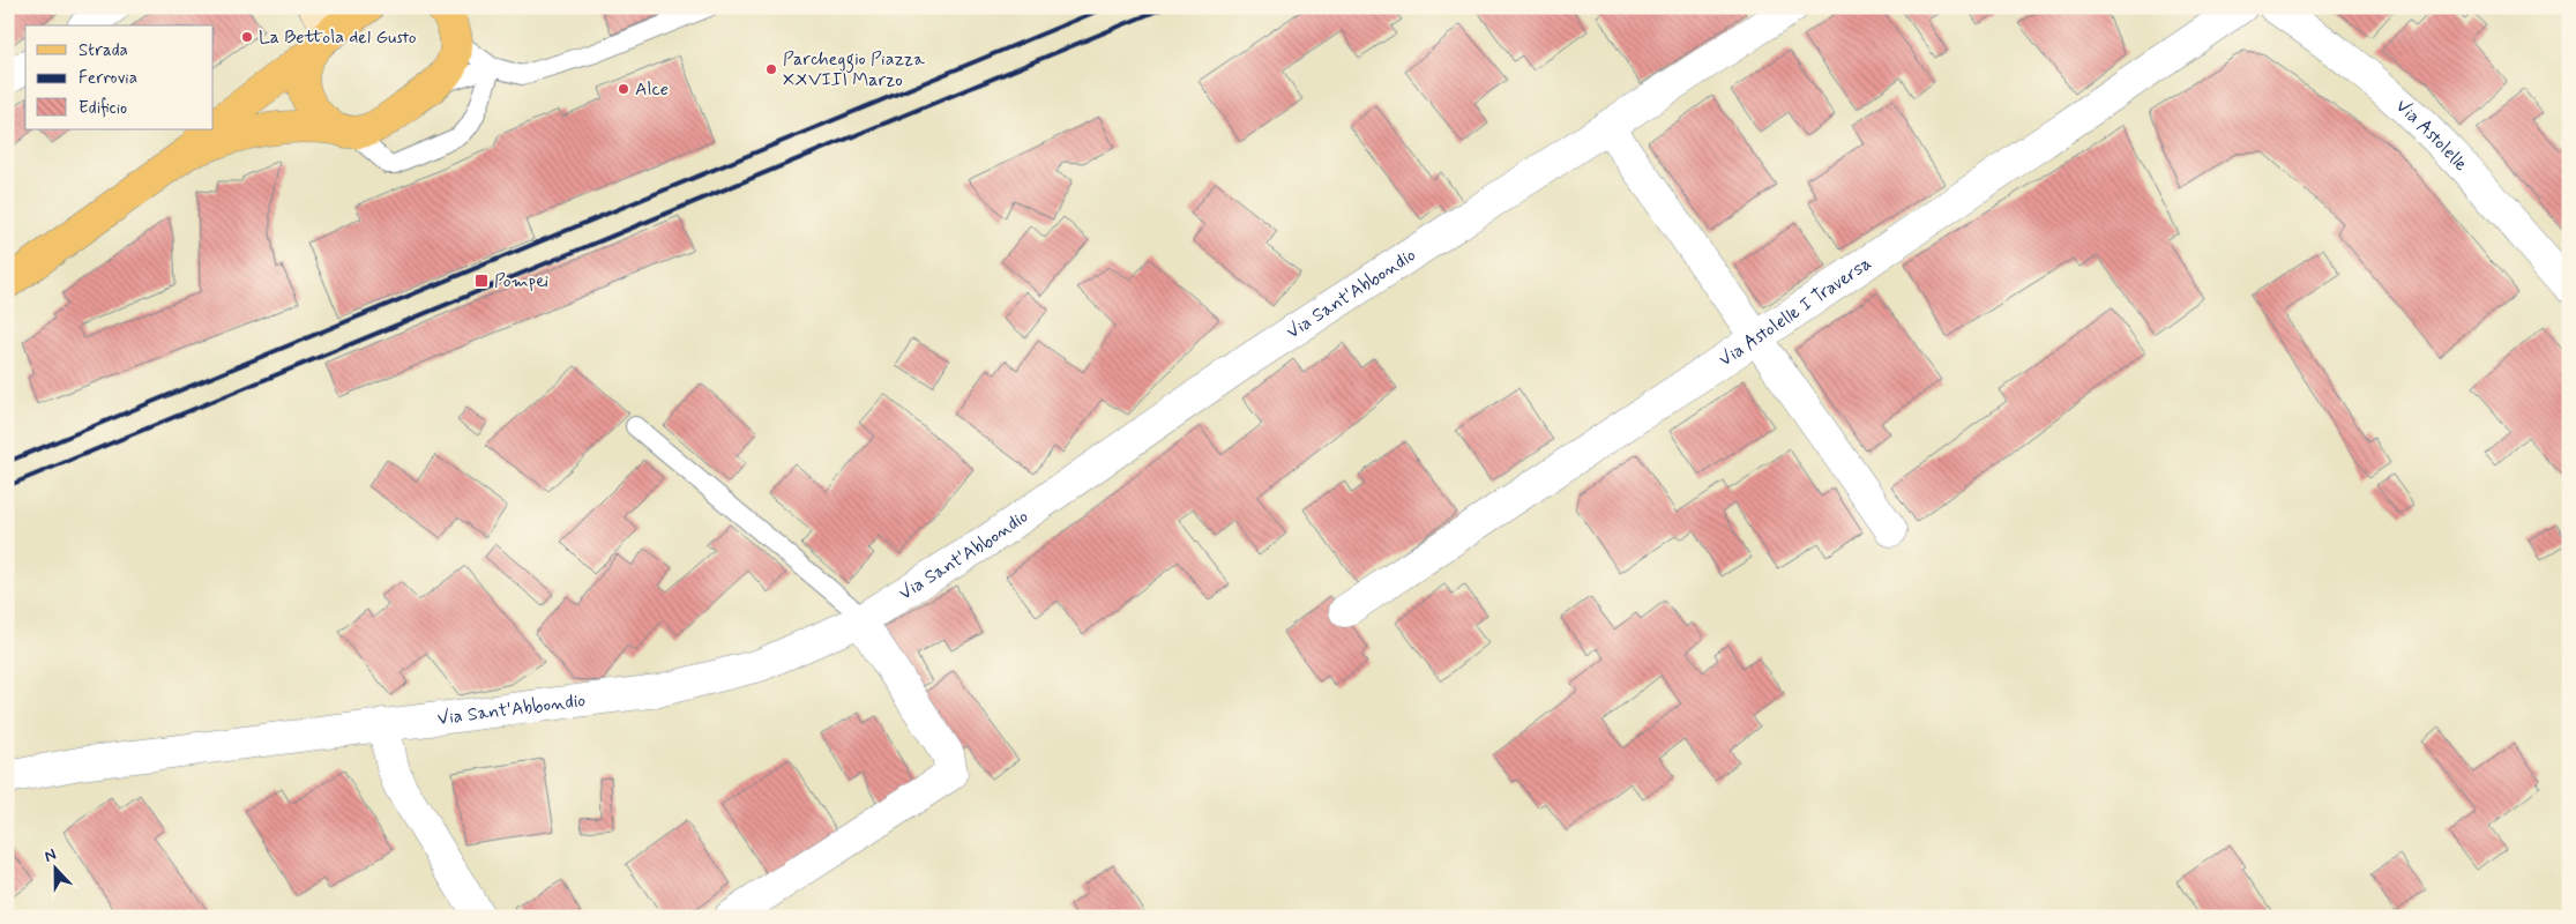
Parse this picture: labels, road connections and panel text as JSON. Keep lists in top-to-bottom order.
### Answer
{
  "streets": {
    "street": ["Via Astolelle", "Via Sant'Abbondio", "Via Astolelle I Traversa"]
  },
  "places": {
    "other": ["La Bettola del Gusto", "Parcheggio Piazza XXVIII Marzo", "Alce"],
    "transit": ["Pompei"]
  },
  "legend": ["Strada", "Ferrovia", "Edificio"],
  "north": "top"
}
